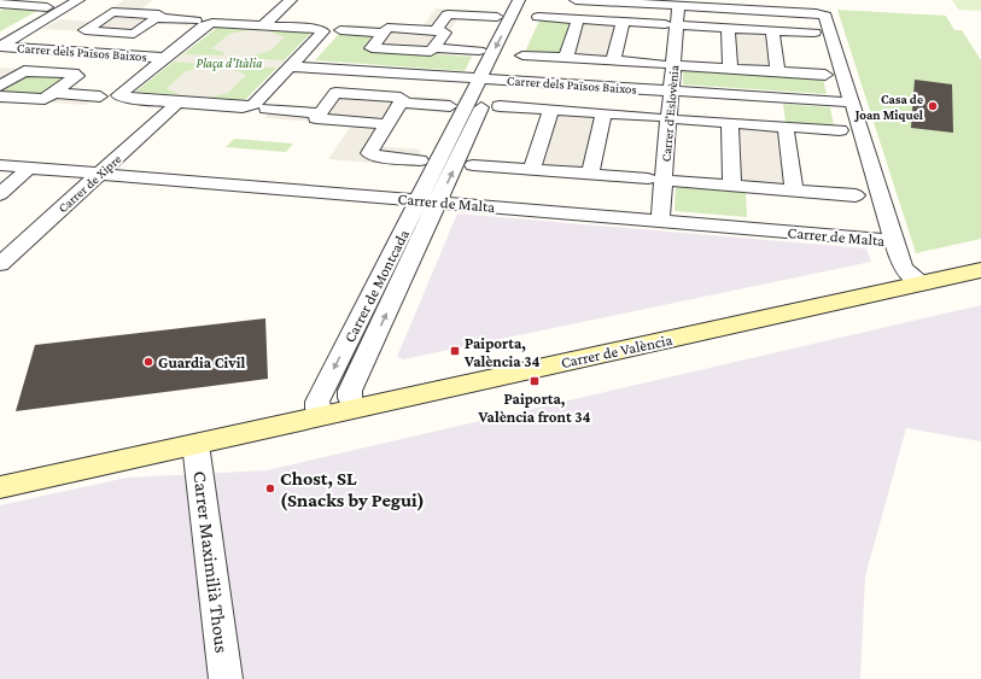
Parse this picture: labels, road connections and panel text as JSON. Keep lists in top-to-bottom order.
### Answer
{
  "streets": {
    "street": [
      "Carrer dels Països Baixos",
      "Carrer d'Eslovènia",
      "Carrer de Xipre",
      "Carrer de Malta",
      "Carrer de Montcada",
      "Carrer de València",
      "Carrer Maximilià Thous"
    ]
  },
  "crossings": [
    ["Carrer dels Països Baixos", "Carrer d'Eslovènia"],
    ["Carrer dels Països Baixos", "Carrer de Montcada"],
    ["Carrer d'Eslovènia", "Carrer de Malta"],
    ["Carrer de Xipre", "Carrer de Malta"],
    ["Carrer de Malta", "Carrer de Montcada"],
    ["Carrer de Montcada", "Carrer de València"],
    ["Carrer de València", "Carrer Maximilià Thous"]
  ],
  "parks": ["Plaça d'Itàlia"],
  "places": {
    "other": ["Casa de Joan Miquel", "Guardia Civil", "Chost, SL (Snacks by Pegui)"],
    "transit": ["Paiporta, València 34", "Paiporta, València front 34"]
  }
}
